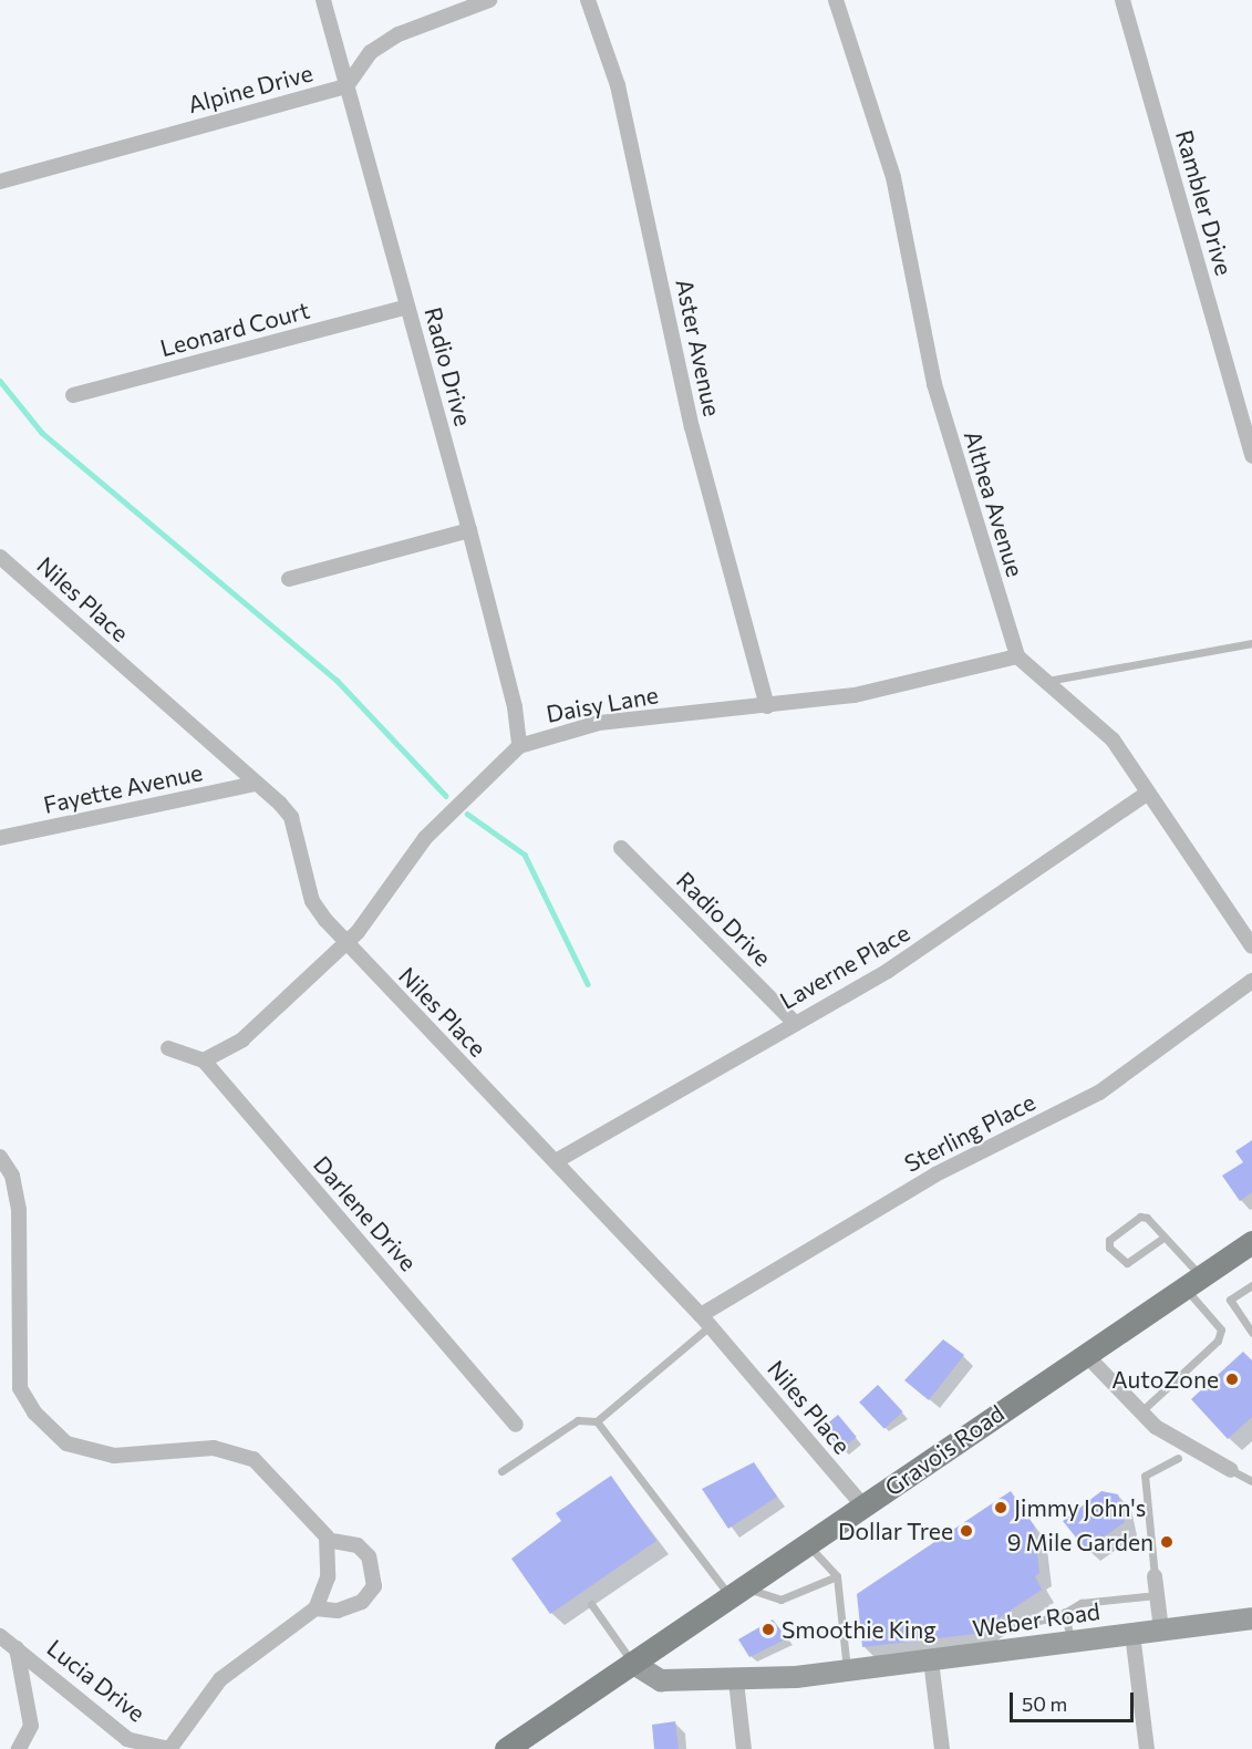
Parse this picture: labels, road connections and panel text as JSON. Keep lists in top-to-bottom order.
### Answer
{
  "streets": {
    "main road": ["Gravois Road"],
    "street": [
      "Alpine Drive",
      "Rambler Drive",
      "Leonard Court",
      "Aster Avenue",
      "Radio Drive",
      "Althea Avenue",
      "Niles Place",
      "Daisy Lane",
      "Fayette Avenue",
      "Laverne Place",
      "Sterling Place",
      "Darlene Drive",
      "Weber Road",
      "Lucia Drive"
    ]
  },
  "crossings": [
    ["Alpine Drive", "Radio Drive"],
    ["Leonard Court", "Radio Drive"],
    ["Aster Avenue", "Daisy Lane"],
    ["Radio Drive", "Daisy Lane"],
    ["Radio Drive", "Laverne Place"],
    ["Althea Avenue", "Daisy Lane"],
    ["Niles Place", "Daisy Lane"],
    ["Niles Place", "Fayette Avenue"],
    ["Niles Place", "Laverne Place"],
    ["Niles Place", "Sterling Place"],
    ["Niles Place", "Gravois Road"],
    ["Daisy Lane", "Darlene Drive"],
    ["Gravois Road", "Weber Road"]
  ],
  "places": [
    "AutoZone",
    "Jimmy John's",
    "Dollar Tree",
    "9 Mile Garden",
    "Smoothie King"
  ],
  "scale_bar": "50 m"
}
